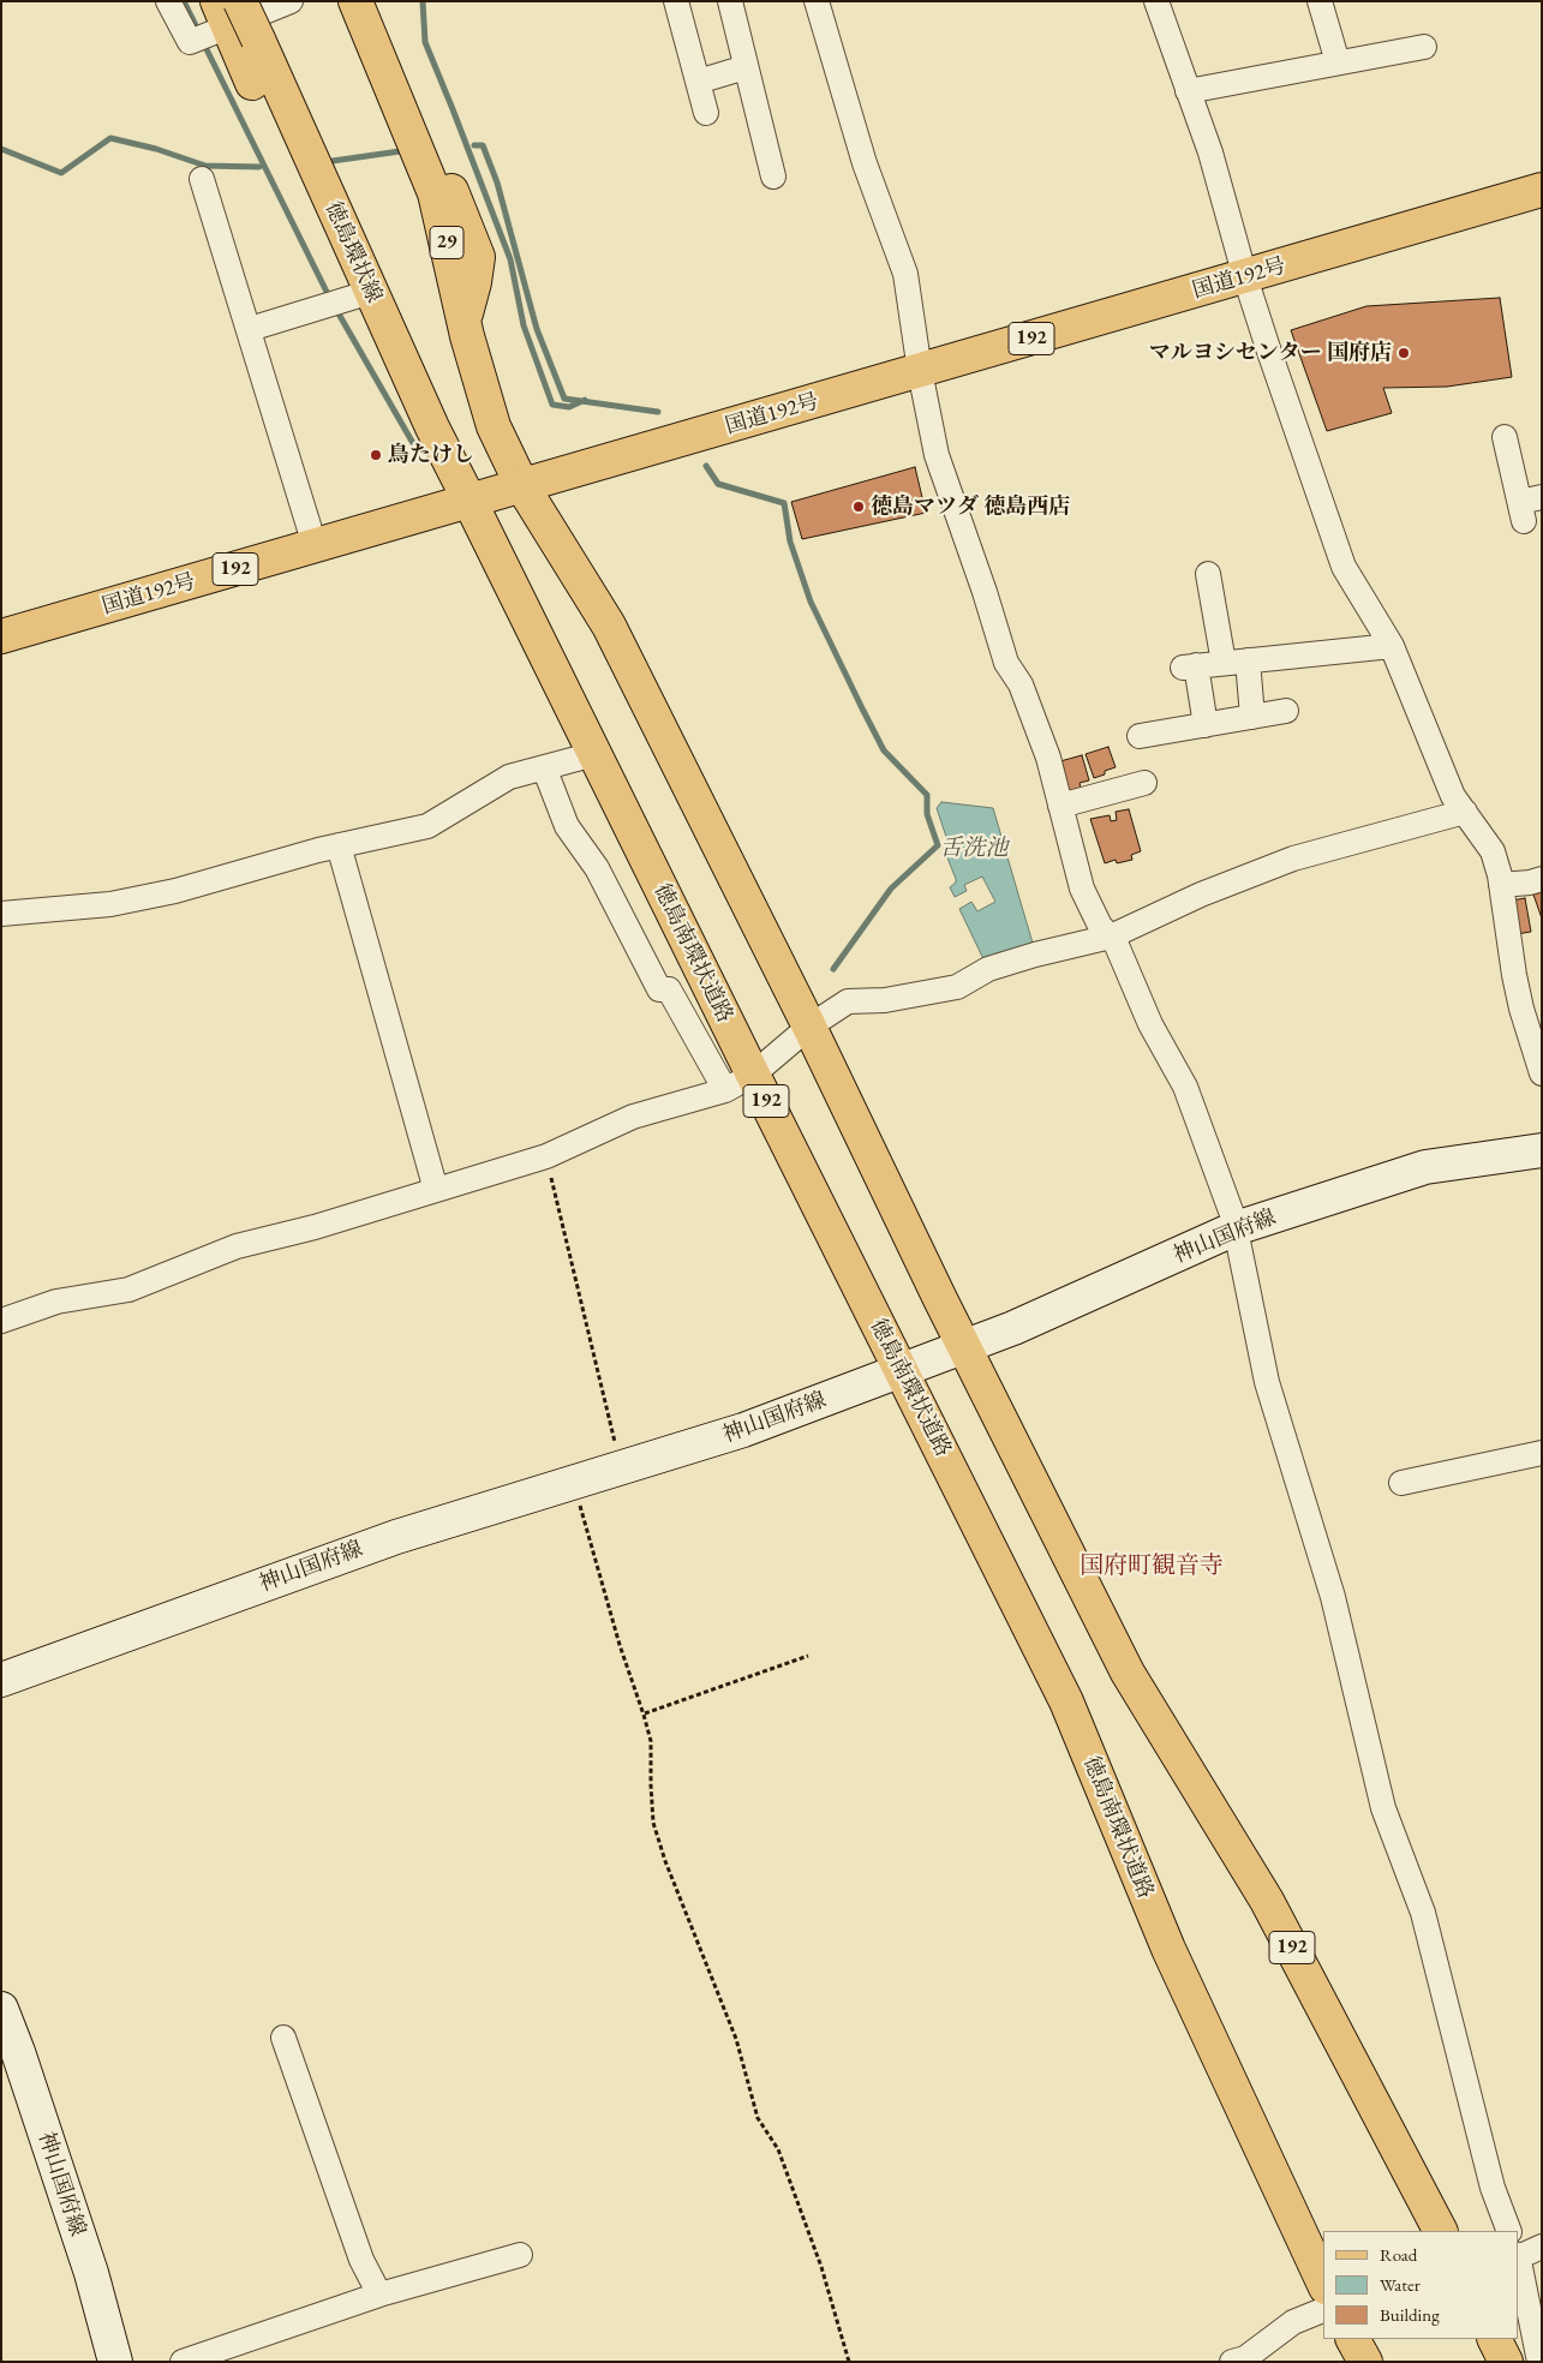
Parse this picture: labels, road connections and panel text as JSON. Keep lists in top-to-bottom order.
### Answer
{
  "streets": {
    "main road": [
      "29",
      "徳島環状線",
      "国道192号",
      "192",
      "徳島南環状道路",
      "神山国府線"
    ]
  },
  "crossings": [
    ["29", "国道192号"],
    ["29", "192"],
    ["徳島環状線", "国道192号"],
    ["徳島環状線", "徳島南環状道路"],
    ["国道192号", "192"],
    ["国道192号", "徳島南環状道路"],
    ["192", "神山国府線"],
    ["徳島南環状道路", "神山国府線"]
  ],
  "districts": ["国府町観音寺"],
  "water": ["舌洗池"],
  "places": ["マルヨシセンター 国府店", "鳥たけし", "徳島マツダ 徳島西店"],
  "legend": ["Road", "Water", "Building"]
}
